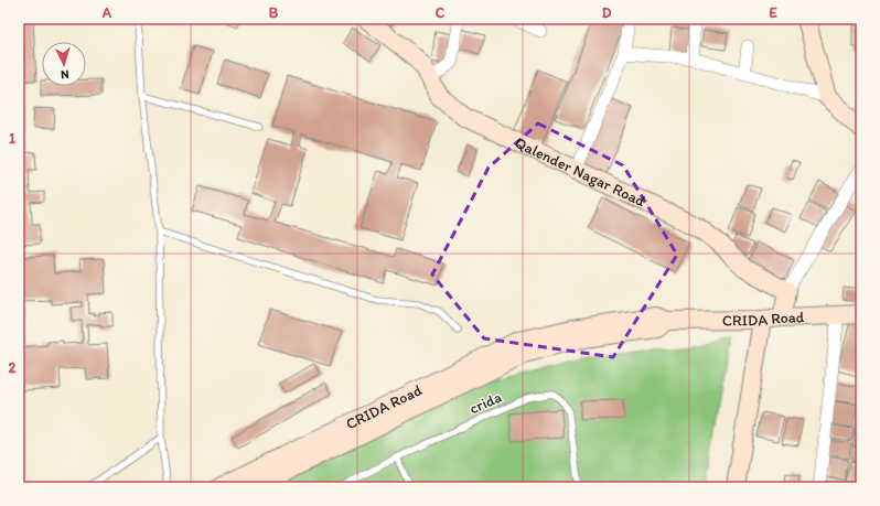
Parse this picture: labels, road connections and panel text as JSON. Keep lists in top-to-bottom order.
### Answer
{
  "streets": {
    "main road": ["Qalender Nagar Road", "CRIDA Road"],
    "lane": ["crida"]
  },
  "north": "bottom",
  "grid": {
    "columns": [
      "A",
      "B",
      "C",
      "D",
      "E"
    ],
    "rows": ["1", "2"]
  }
}
